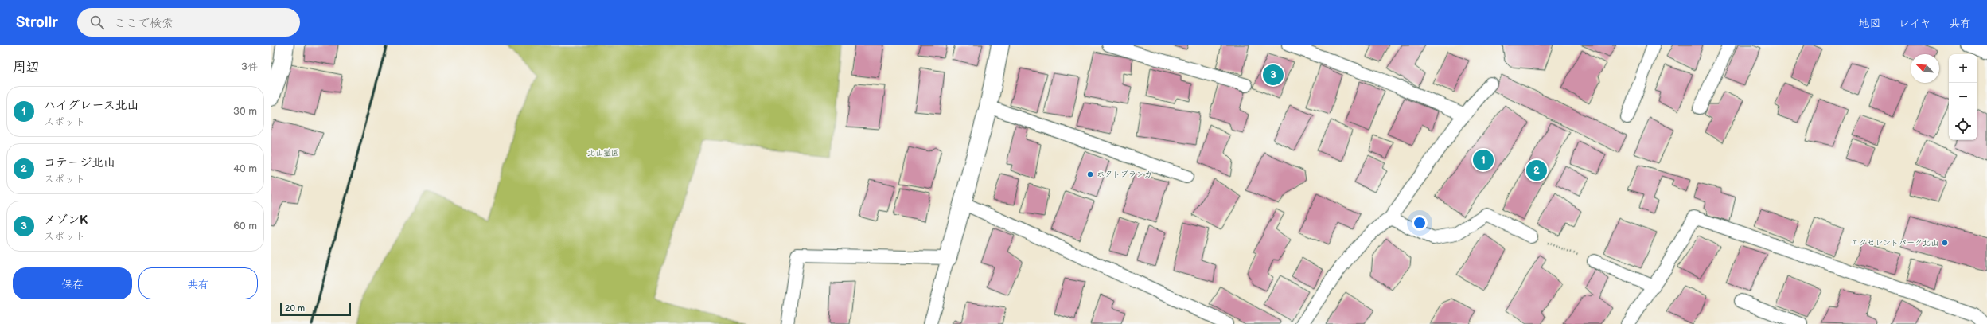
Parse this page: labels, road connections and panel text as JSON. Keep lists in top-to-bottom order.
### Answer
{
  "parks": ["北山霊園"],
  "places": ["ホクトブランカ", "エクセレントパーク北山"],
  "scale_bar": "20 m",
  "north": "top left",
  "page": {
    "header": "Strollr",
    "search": "ここで検索",
    "nav": ["地図", "レイヤ", "共有"],
    "heading": ["周辺", "3件"],
    "map_buttons": ["+", "−"],
    "pins": ["3", "1", "2"],
    "list": [
      {
        "mark": "1",
        "name": "ハイグレース北山",
        "note": "スポット",
        "value": "30 m"
      },
      {
        "mark": "2",
        "name": "コテージ北山",
        "note": "スポット",
        "value": "40 m"
      },
      {
        "mark": "3",
        "name": "メゾンK",
        "note": "スポット",
        "value": "60 m"
      }
    ],
    "buttons": ["保存", "共有"],
    "scale": "20 m"
  }
}
